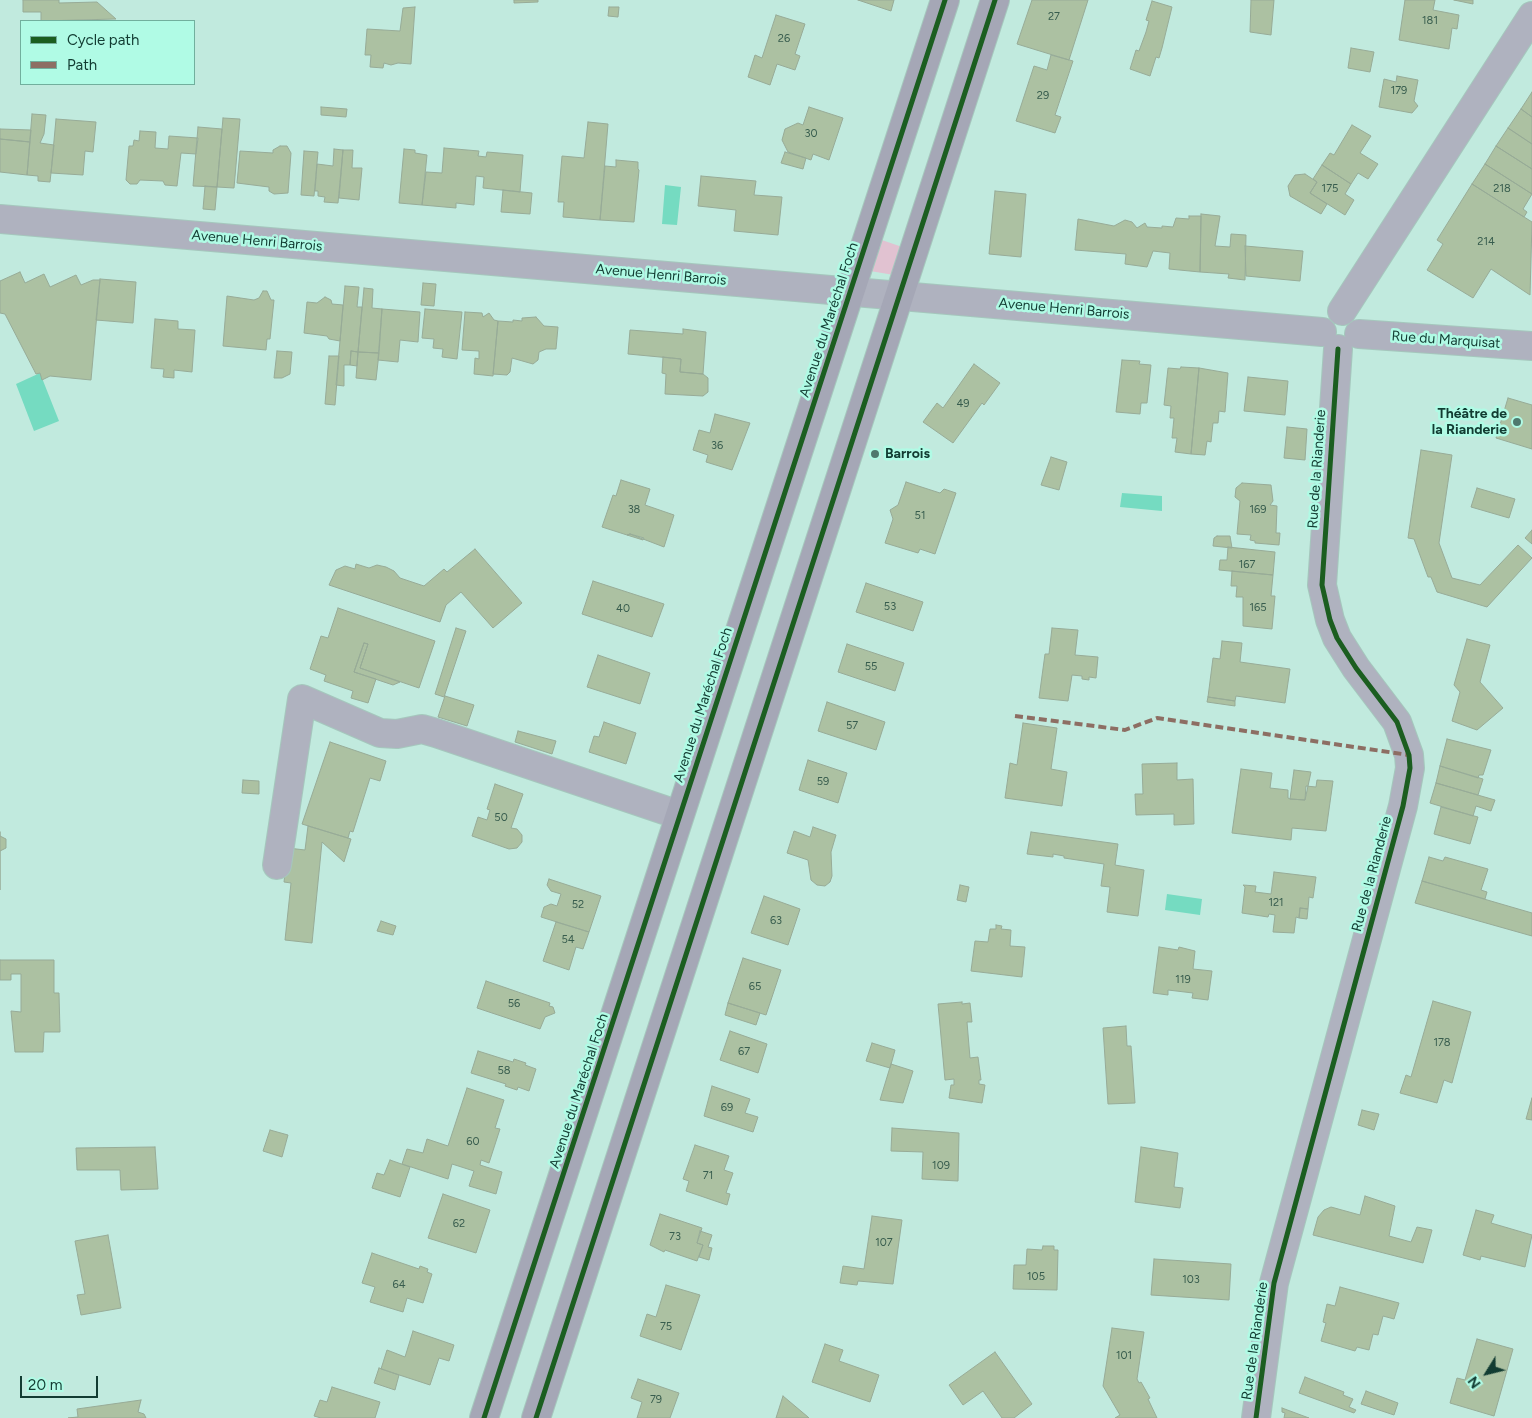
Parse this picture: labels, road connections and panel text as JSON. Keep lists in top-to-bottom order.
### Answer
{
  "streets": {
    "main road": ["Avenue du Maréchal Foch"],
    "street": ["Avenue Henri Barrois", "Rue du Marquisat", "Rue de la Rianderie"]
  },
  "crossings": [
    ["Avenue Henri Barrois", "Avenue du Maréchal Foch"],
    ["Avenue Henri Barrois", "Rue du Marquisat"],
    ["Avenue Henri Barrois", "Rue de la Rianderie"],
    ["Rue du Marquisat", "Rue de la Rianderie"]
  ],
  "places": ["Théâtre de la Rianderie", "Barrois"],
  "house_numbers": [
    "27",
    "181",
    "26",
    "179",
    "29",
    "30",
    "175",
    "218",
    "214",
    "49",
    "36",
    "38",
    "169",
    "51",
    "167",
    "53",
    "165",
    "40",
    "55",
    "57",
    "59",
    "50",
    "121",
    "52",
    "63",
    "54",
    "119",
    "65",
    "56",
    "178",
    "67",
    "58",
    "69",
    "60",
    "109",
    "71",
    "62",
    "73",
    "107",
    "105",
    "103",
    "64",
    "75",
    "101",
    "79"
  ],
  "legend": ["Cycle path", "Path"],
  "scale_bar": "20 m",
  "north": "bottom left"
}
